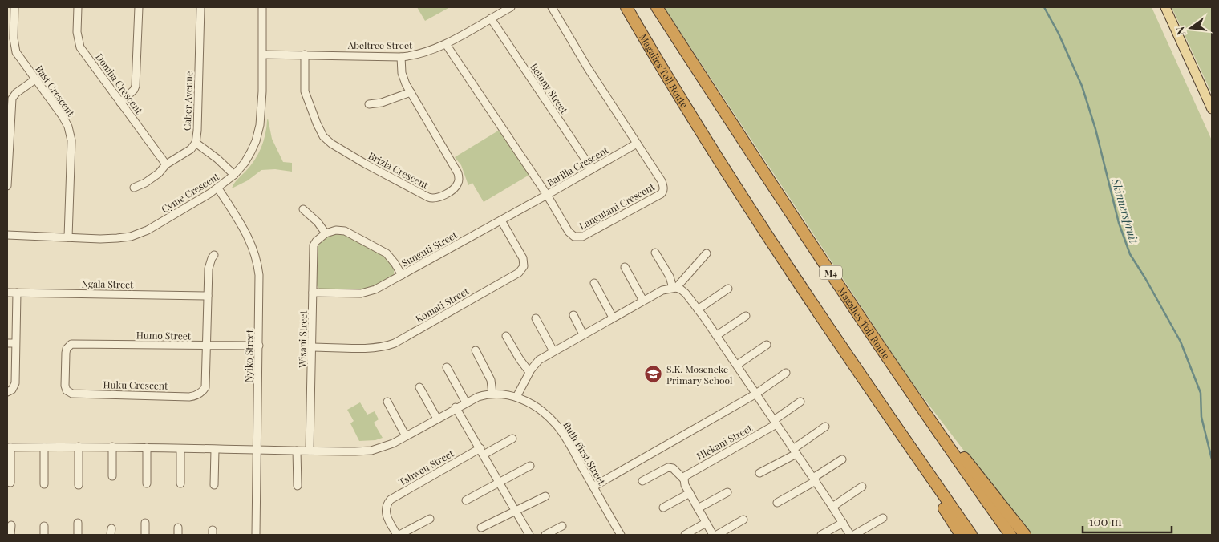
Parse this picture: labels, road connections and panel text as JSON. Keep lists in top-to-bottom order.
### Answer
{
  "streets": {
    "highway": ["Magalies Toll Route", "M4"],
    "street": [
      "Abeltree Street",
      "Domba Crescent",
      "Betony Street",
      "Bast Crescent",
      "Caber Avenue",
      "Barilla Crescent",
      "Brizia Crescent",
      "Cyme Crescent",
      "Langutani Crescent",
      "Sunguti Street",
      "Ngala Street",
      "Komati Street",
      "Humo Street",
      "Wisani Street",
      "Nyiko Street",
      "Huku Crescent",
      "Hlekani Street",
      "Ruth First Street",
      "Tshweu Street"
    ]
  },
  "crossings": [
    ["Abeltree Street", "Betony Street"],
    ["Abeltree Street", "Barilla Crescent"],
    ["Abeltree Street", "Brizia Crescent"],
    ["Abeltree Street", "Cyme Crescent"],
    ["Domba Crescent", "Caber Avenue"],
    ["Betony Street", "Barilla Crescent"],
    ["Bast Crescent", "Cyme Crescent"],
    ["Barilla Crescent", "Langutani Crescent"],
    ["Barilla Crescent", "Sunguti Street"],
    ["Cyme Crescent", "Nyiko Street"],
    ["Langutani Crescent", "Sunguti Street"],
    ["Sunguti Street", "Komati Street"],
    ["Sunguti Street", "Wisani Street"],
    ["Komati Street", "Wisani Street"],
    ["Humo Street", "Nyiko Street"],
    ["Humo Street", "Huku Crescent"],
    ["Wisani Street", "Ruth First Street"],
    ["Nyiko Street", "Ruth First Street"]
  ],
  "water": ["Skinnerspruit"],
  "places": {
    "school or university": ["S.K. Moseneke Primary School"]
  },
  "scale_bar": "100 m",
  "north": "left"
}
